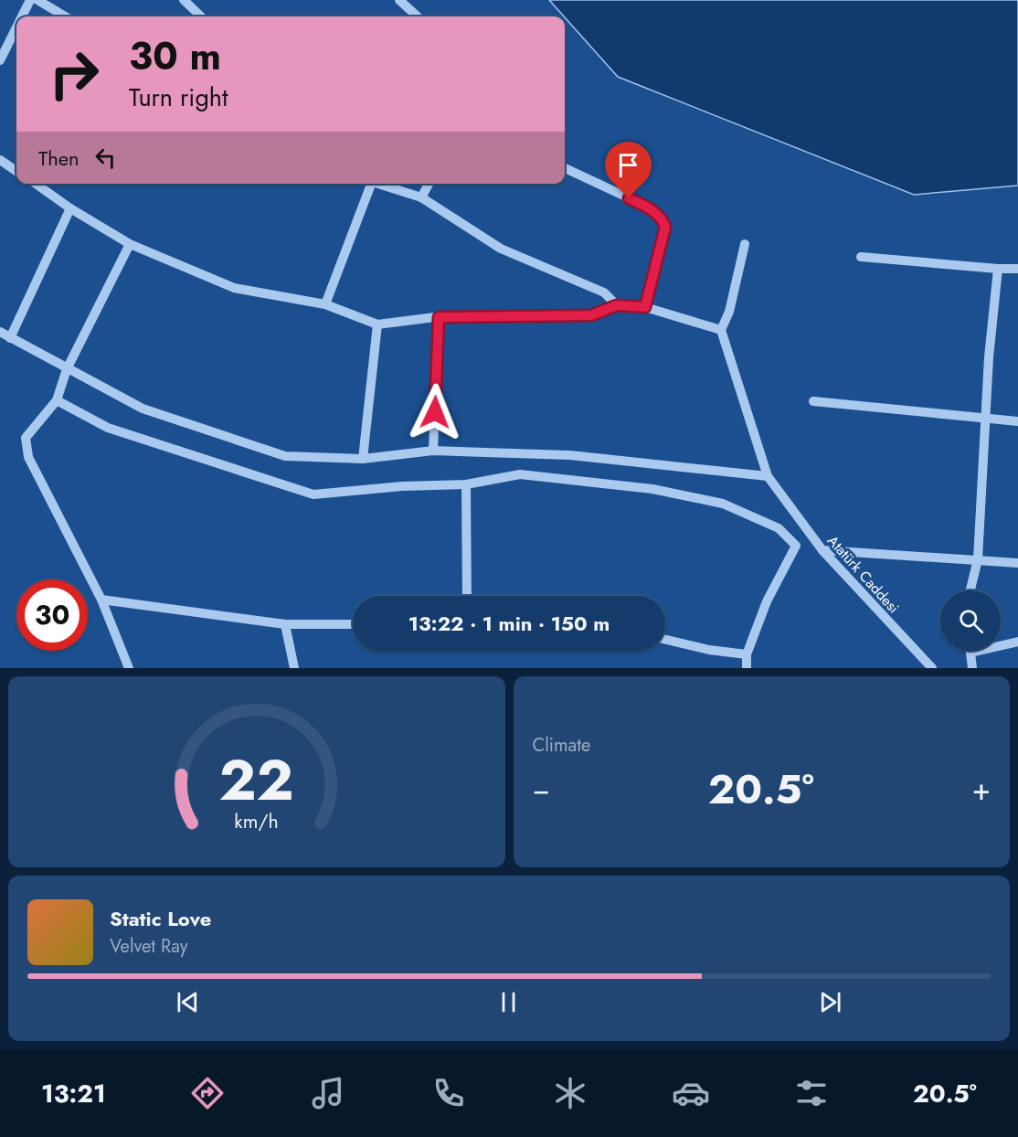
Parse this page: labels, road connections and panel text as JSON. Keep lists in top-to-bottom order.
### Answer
{
  "streets": {
    "street": ["Atatürk Caddesi"]
  },
  "page": {
    "turn": ["30 m", "Turn right"],
    "then": "Then",
    "limit": "30",
    "trip": "13:22 · 1 min · 150 m",
    "tile": "Climate",
    "heat": ["−", "20.5°", "+"],
    "song": ["Static Love", "Velvet Ray"],
    "tabs": ["13:21", "20.5°"],
    "gauge": ["22", "km/h"]
  }
}
